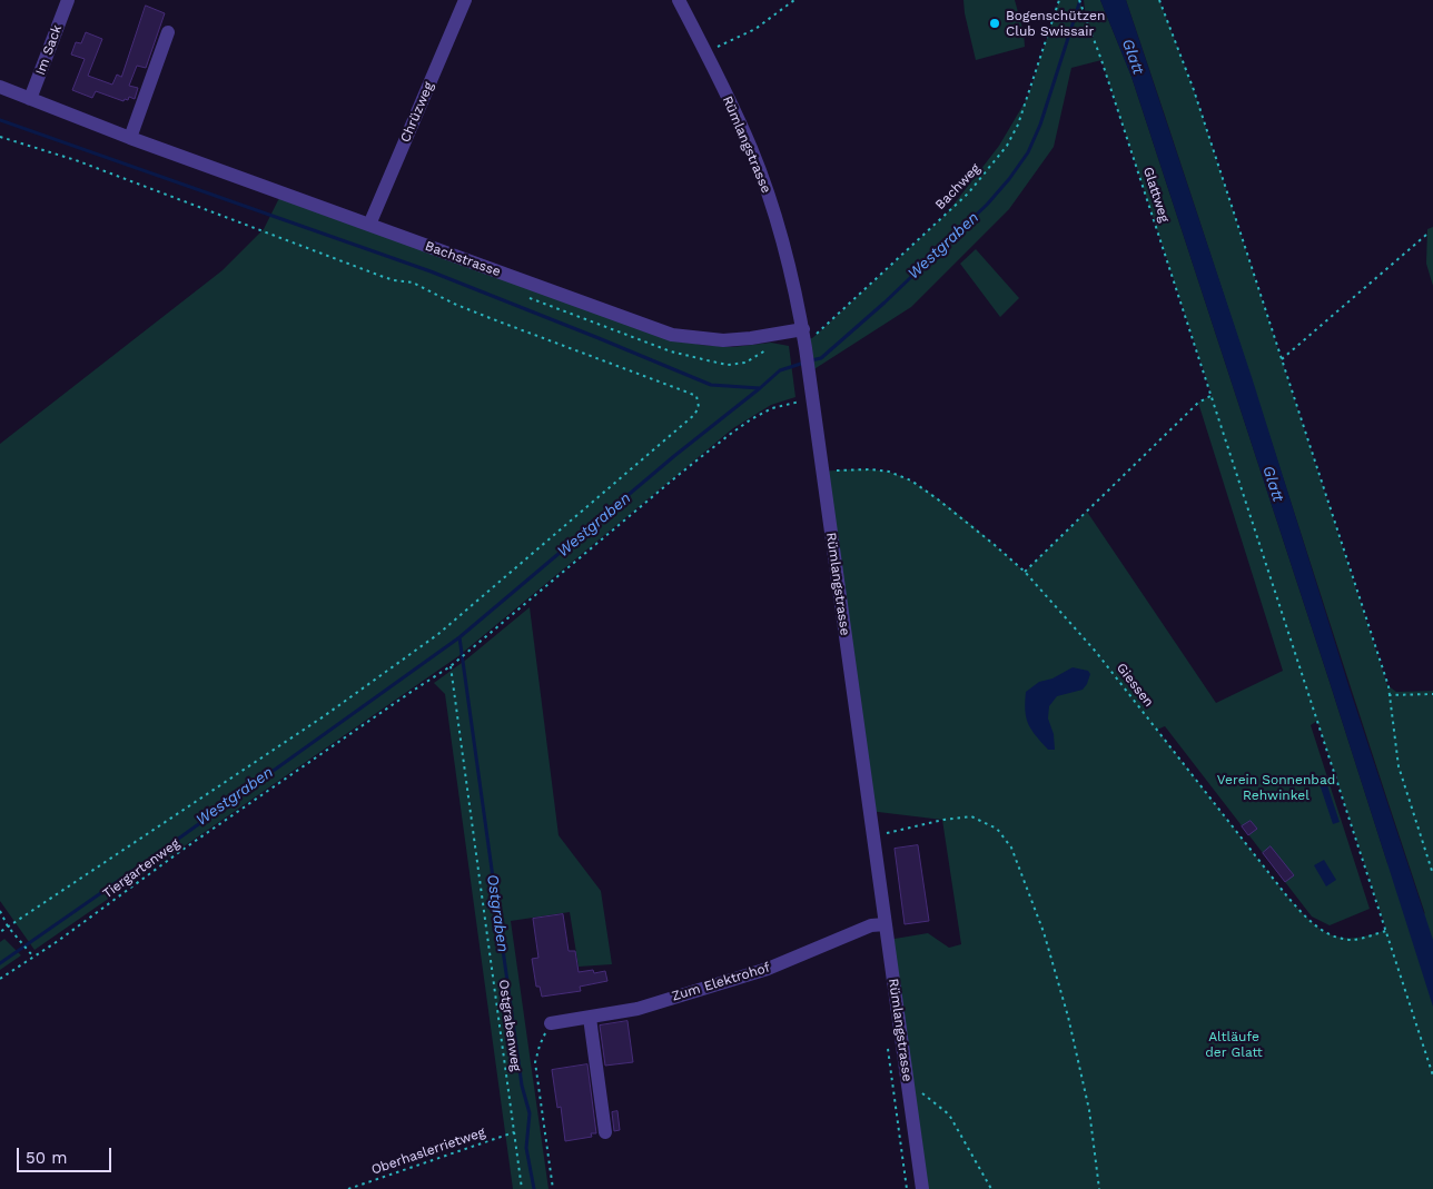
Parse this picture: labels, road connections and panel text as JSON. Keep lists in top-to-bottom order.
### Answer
{
  "streets": {
    "street": [
      "Im Sack",
      "Chrüzweg",
      "Rümlangstrasse",
      "Bachstrasse",
      "Zum Elektrohof"
    ],
    "path": [
      "Bachweg",
      "Glattweg",
      "Giessen",
      "Tiergartenweg",
      "Ostgrabenweg",
      "Oberhaslerrietweg"
    ]
  },
  "crossings": [
    ["Im Sack", "Bachstrasse"],
    ["Chrüzweg", "Bachstrasse"],
    ["Rümlangstrasse", "Bachweg"],
    ["Rümlangstrasse", "Bachstrasse"],
    ["Rümlangstrasse", "Zum Elektrohof"],
    ["Bachweg", "Bachstrasse"],
    ["Glattweg", "Giessen"],
    ["Tiergartenweg", "Ostgrabenweg"],
    ["Ostgrabenweg", "Oberhaslerrietweg"]
  ],
  "water": ["Glatt", "Westgraben", "Ostgraben"],
  "parks": ["Verein Sonnenbad Rehwinkel", "Altläufe der Glatt"],
  "places": ["Bogenschützen Club Swissair"],
  "scale_bar": "50 m"
}
